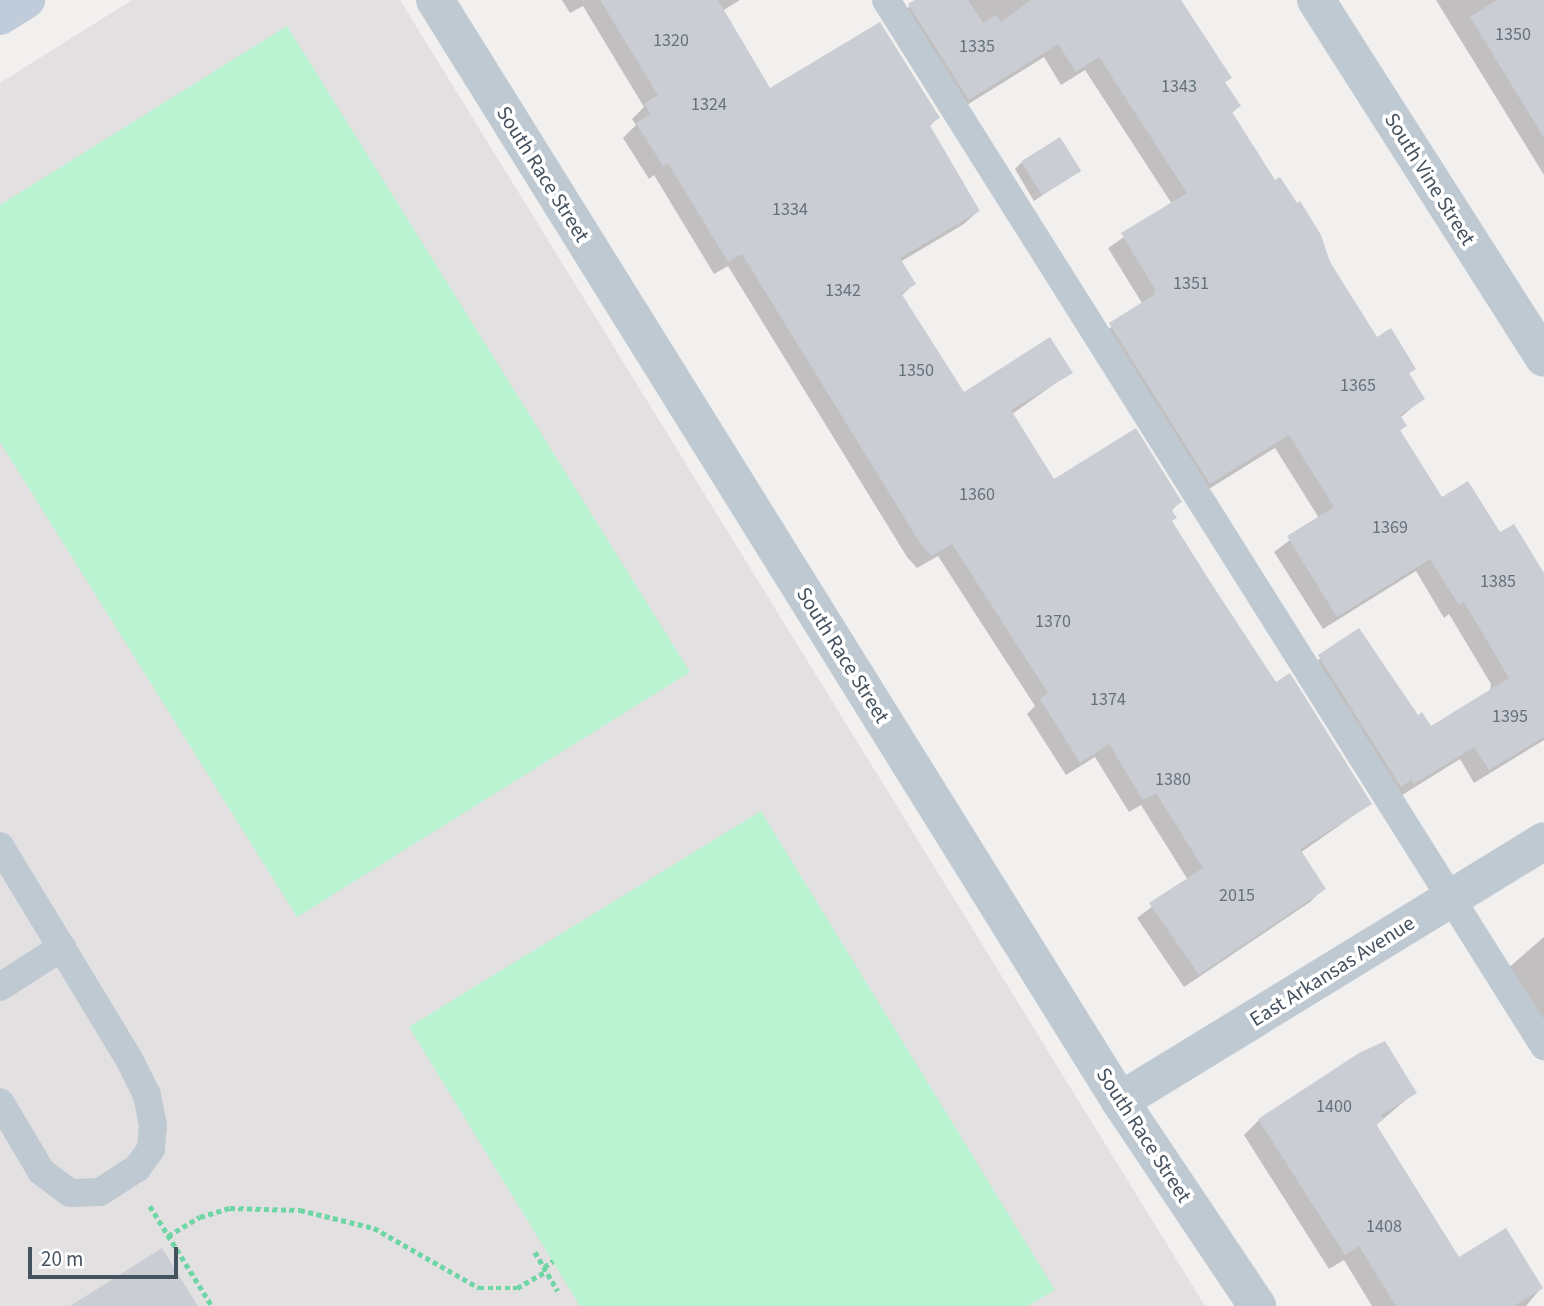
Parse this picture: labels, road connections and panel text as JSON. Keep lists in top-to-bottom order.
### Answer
{
  "streets": {
    "street": ["South Race Street", "South Vine Street", "East Arkansas Avenue"]
  },
  "crossings": [
    ["South Race Street", "East Arkansas Avenue"]
  ],
  "house_numbers": [
    "1350",
    "1320",
    "1335",
    "1343",
    "1324",
    "1334",
    "1351",
    "1342",
    "1350",
    "1365",
    "1360",
    "1369",
    "1385",
    "1370",
    "1374",
    "1395",
    "1380",
    "2015",
    "1400",
    "1408"
  ],
  "scale_bar": "20 m"
}
